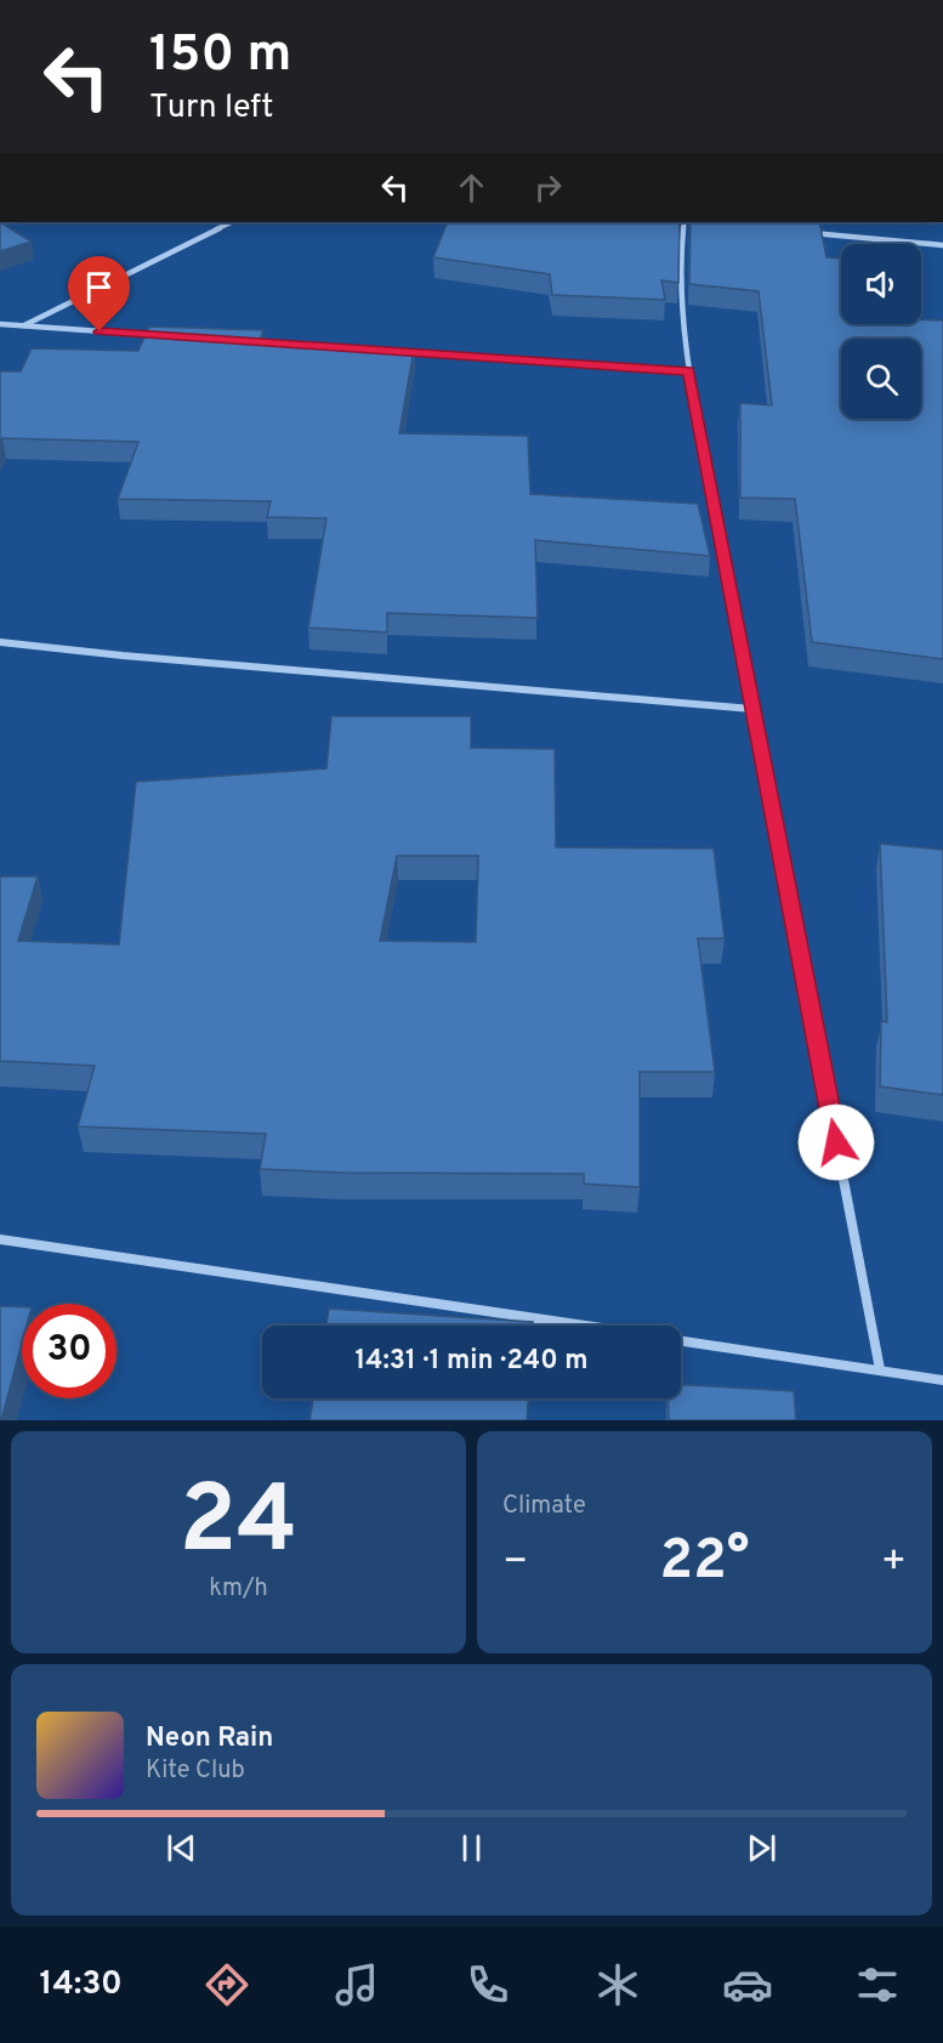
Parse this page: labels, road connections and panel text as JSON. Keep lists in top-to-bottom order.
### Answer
{
  "page": {
    "turn": ["150 m", "Turn left"],
    "limit": "30",
    "trip": "14:31 · 1 min · 240 m",
    "tile": [
      ["24", "km/h"],
      "Climate"
    ],
    "heat": ["−", "22°", "+"],
    "song": ["Neon Rain", "Kite Club"],
    "tabs": "14:30"
  }
}
